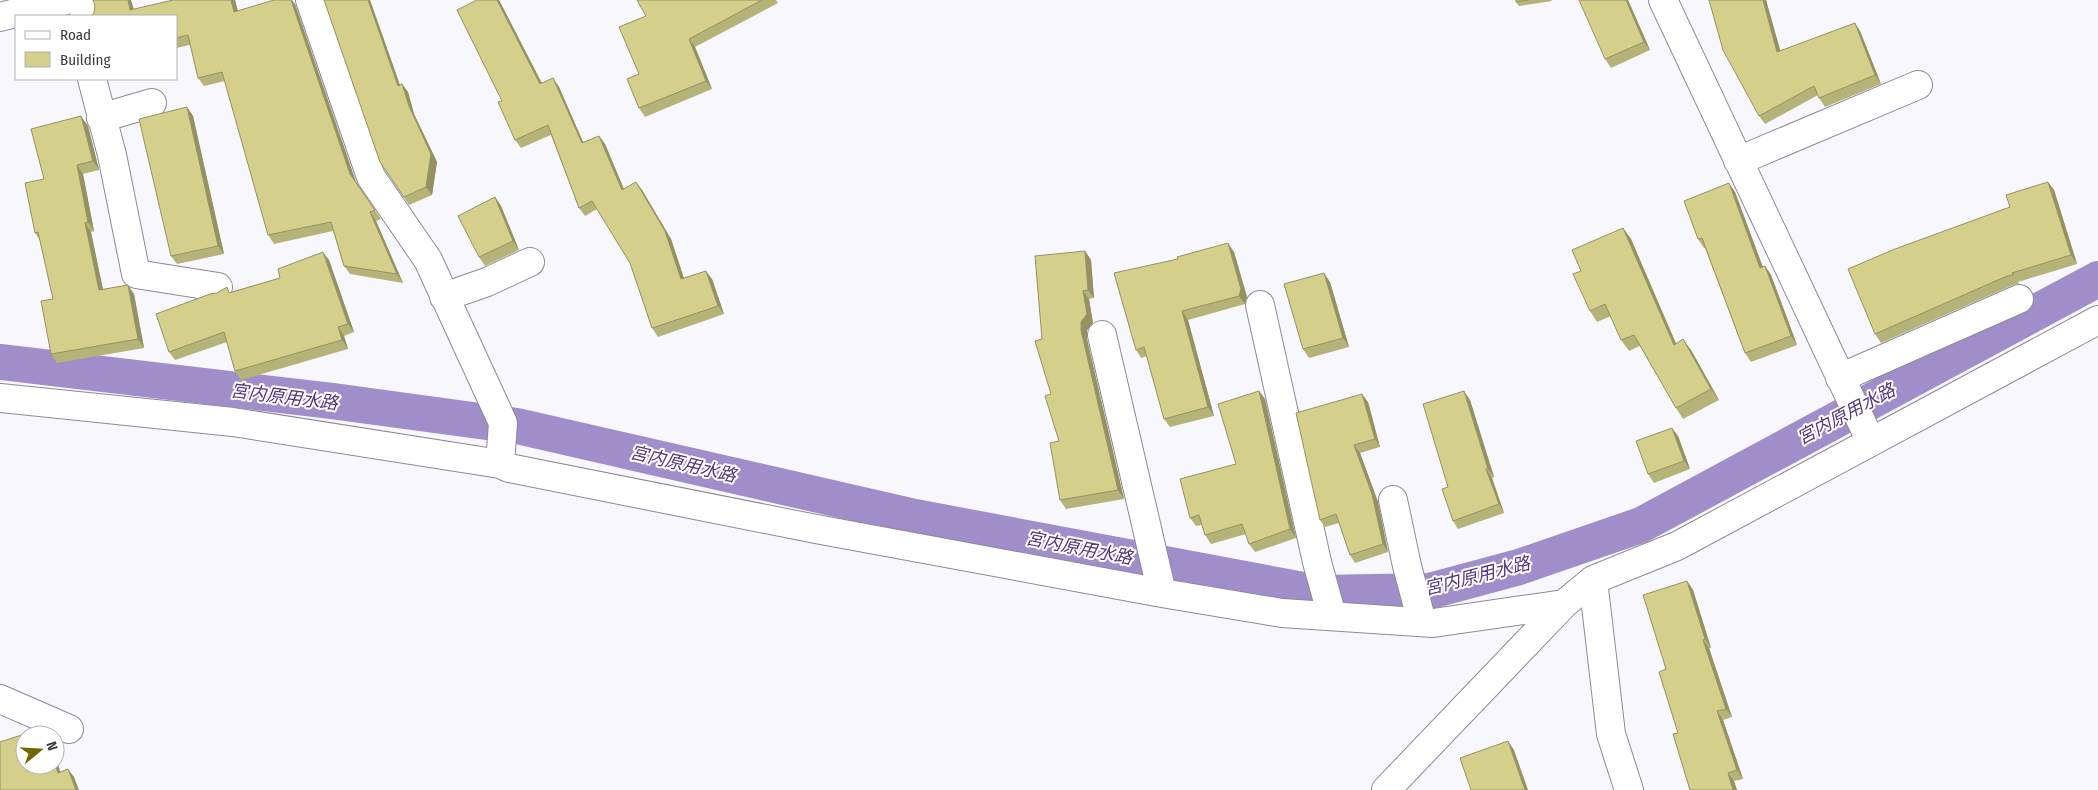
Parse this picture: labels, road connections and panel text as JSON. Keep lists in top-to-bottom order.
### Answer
{
  "water": ["宮内原用水路"],
  "legend": ["Road", "Building"],
  "north": "right"
}
